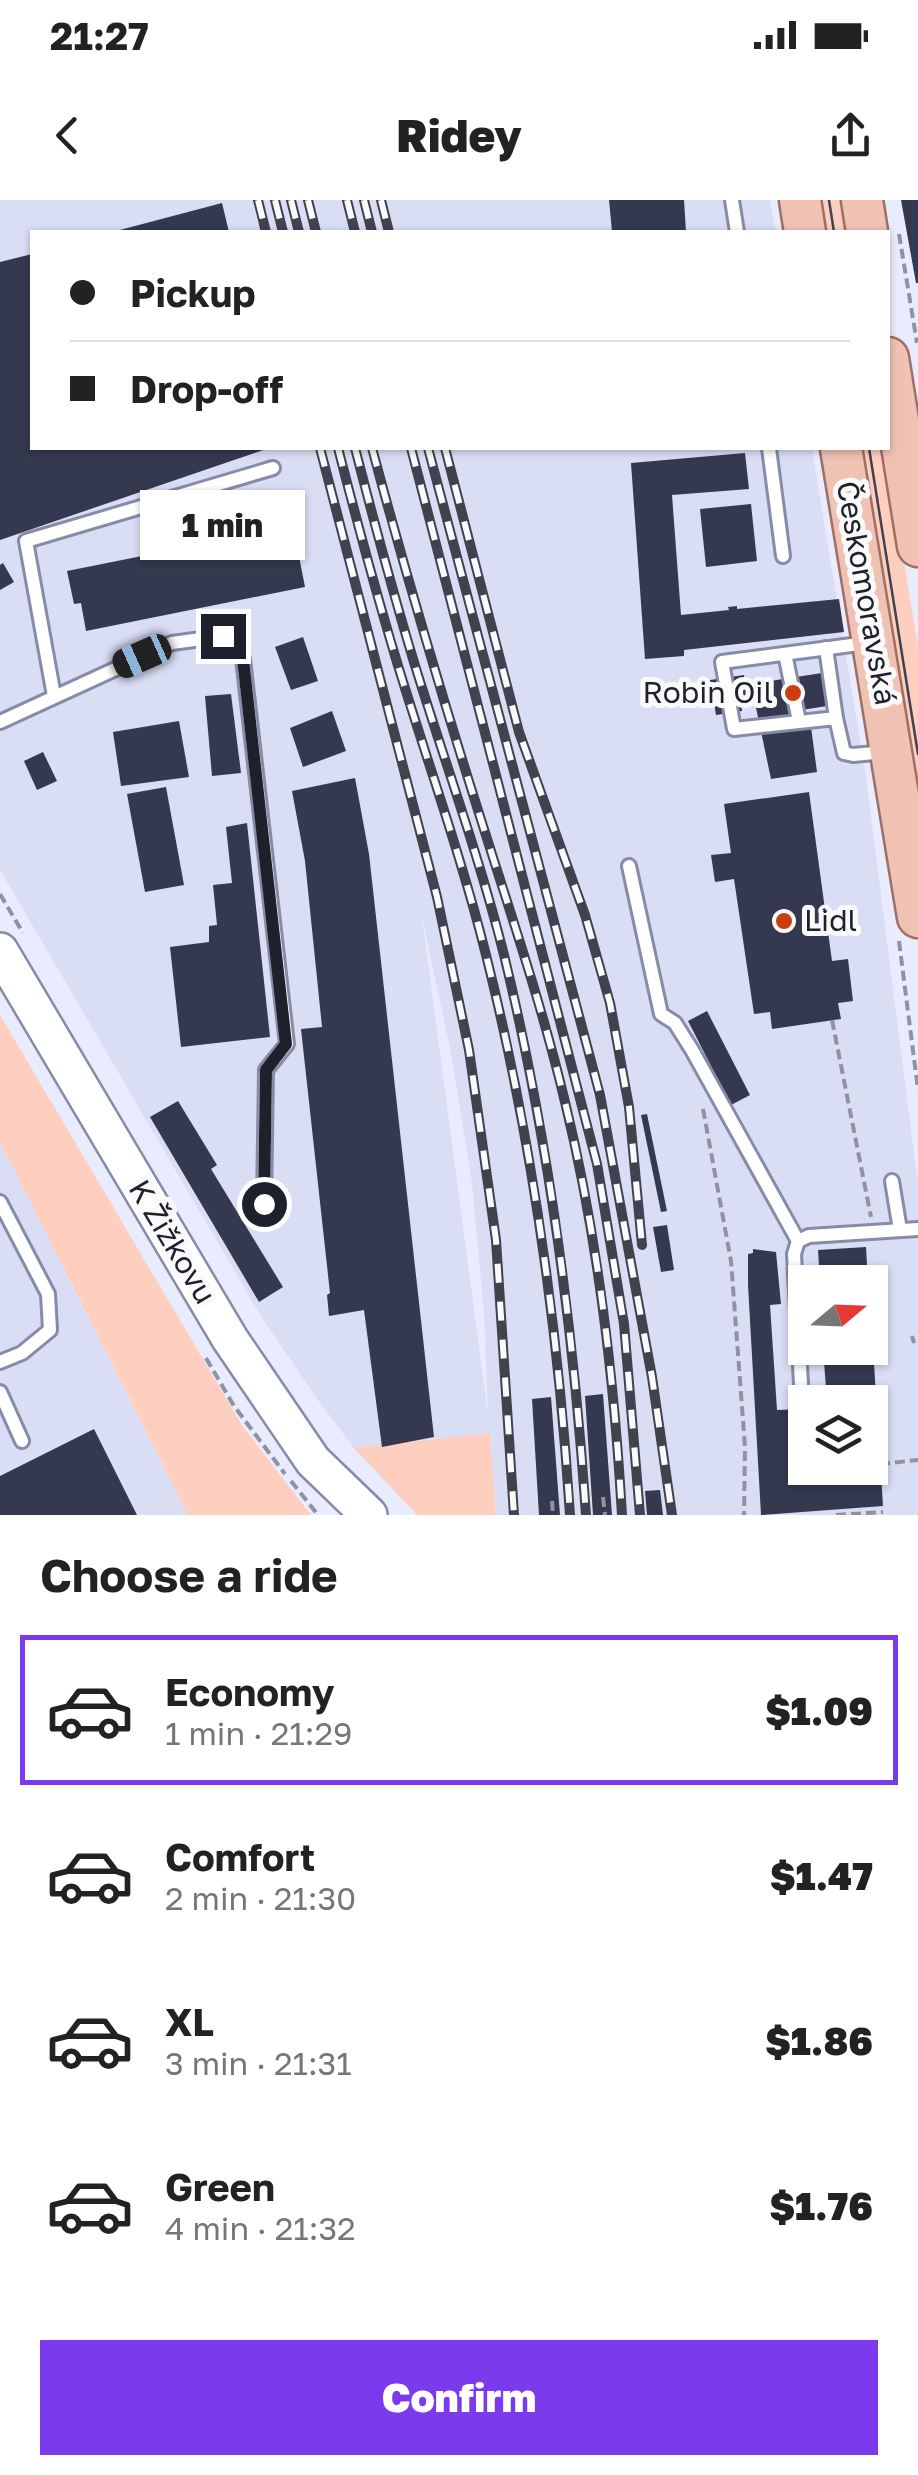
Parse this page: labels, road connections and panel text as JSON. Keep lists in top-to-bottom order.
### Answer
{
  "streets": {
    "main road": ["Českomoravská", "K Žižkovu"]
  },
  "places": ["Robin Oil", "Lidl"],
  "north": "right",
  "page": {
    "status": "21:27",
    "header": "Ridey",
    "banner": ["Pickup", "Drop-off"],
    "bubble": "1 min",
    "heading": "Choose a ride",
    "list": [
      {
        "name": "Economy",
        "note": "1 min · 21:29",
        "value": "$1.09"
      },
      {
        "name": "Comfort",
        "note": "2 min · 21:30",
        "value": "$1.47"
      },
      {
        "name": "XL",
        "note": "3 min · 21:31",
        "value": "$1.86"
      },
      {
        "name": "Green",
        "note": "4 min · 21:32",
        "value": "$1.76"
      }
    ],
    "buttons": "Confirm"
  }
}
